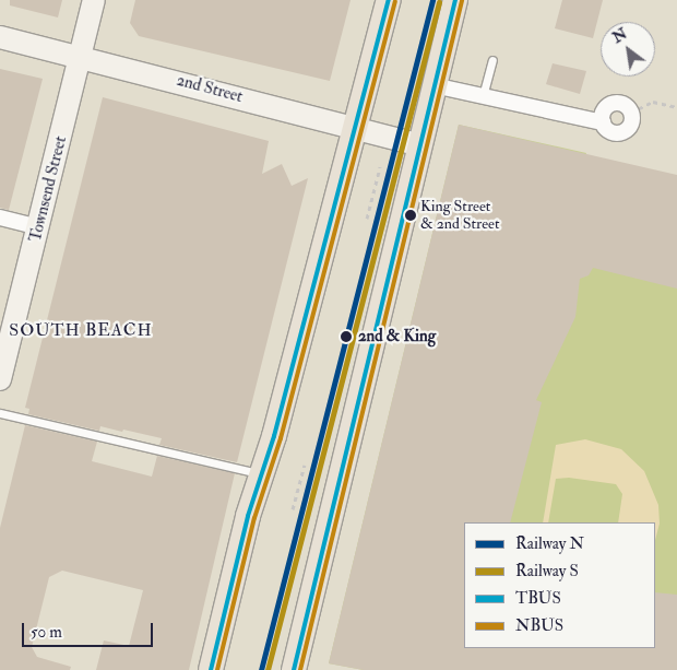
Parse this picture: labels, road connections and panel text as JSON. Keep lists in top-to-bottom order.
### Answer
{
  "streets": {
    "street": ["2nd Street", "Townsend Street"]
  },
  "crossings": [
    ["2nd Street", "Townsend Street"]
  ],
  "districts": ["SOUTH BEACH"],
  "places": ["King Street & 2nd Street", "2nd & King"],
  "lines": [
    "rail line N",
    "transit line TBUS",
    "transit line NBUS",
    "rail line S"
  ],
  "legend": [
    "Railway N",
    "Railway S",
    "TBUS",
    "NBUS"
  ],
  "scale_bar": "50 m",
  "north": "top left"
}
